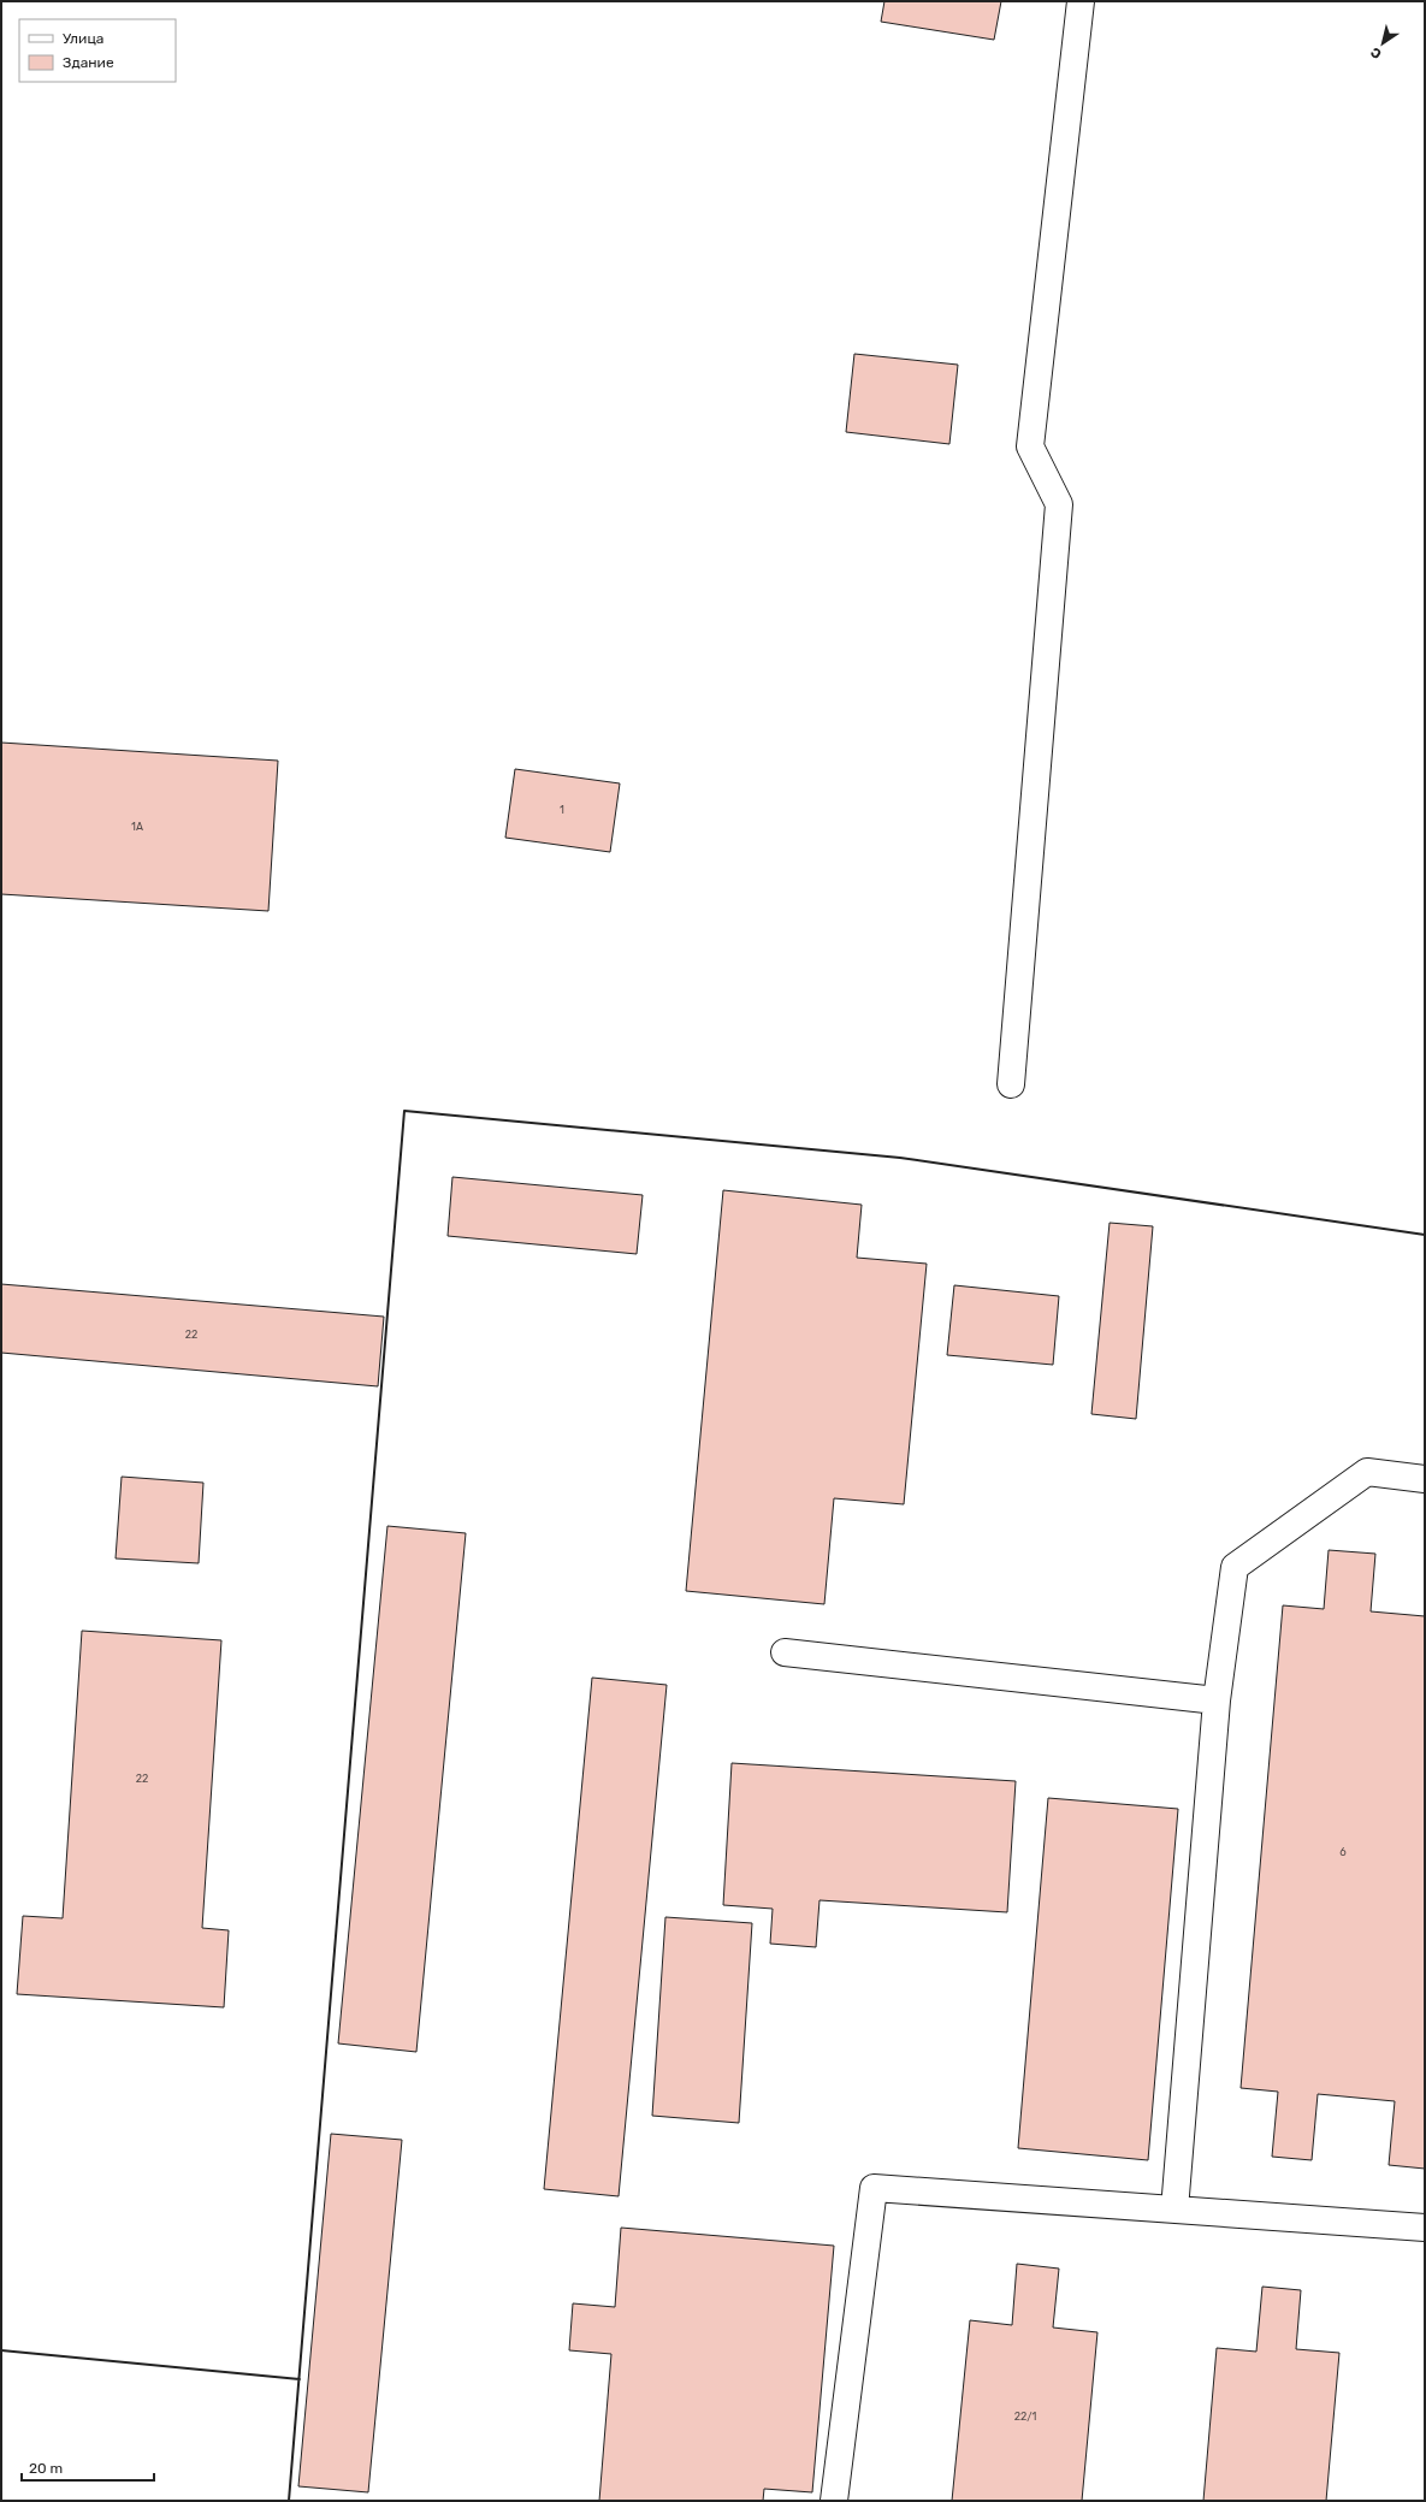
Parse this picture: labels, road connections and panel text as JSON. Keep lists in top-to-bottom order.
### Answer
{
  "house_numbers": [
    "1",
    "1А",
    "22",
    "22",
    "6",
    "22/1"
  ],
  "legend": ["Улица", "Здание"],
  "scale_bar": "20 m",
  "north": "bottom left"
}
